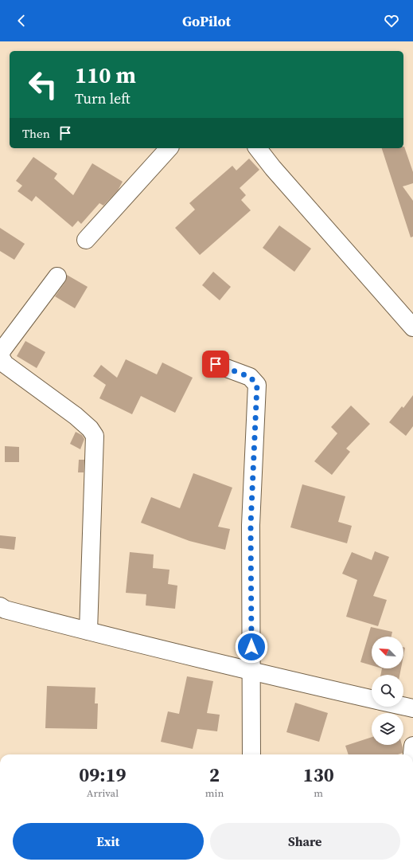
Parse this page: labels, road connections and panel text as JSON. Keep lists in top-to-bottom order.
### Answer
{
  "north": "top left",
  "page": {
    "header": "GoPilot",
    "turn": ["110 m", "Turn left"],
    "then": "Then",
    "eta": [
      "09:19",
      "Arrival",
      "2",
      "min",
      "130",
      "m"
    ],
    "buttons": ["Exit", "Share"]
  }
}
